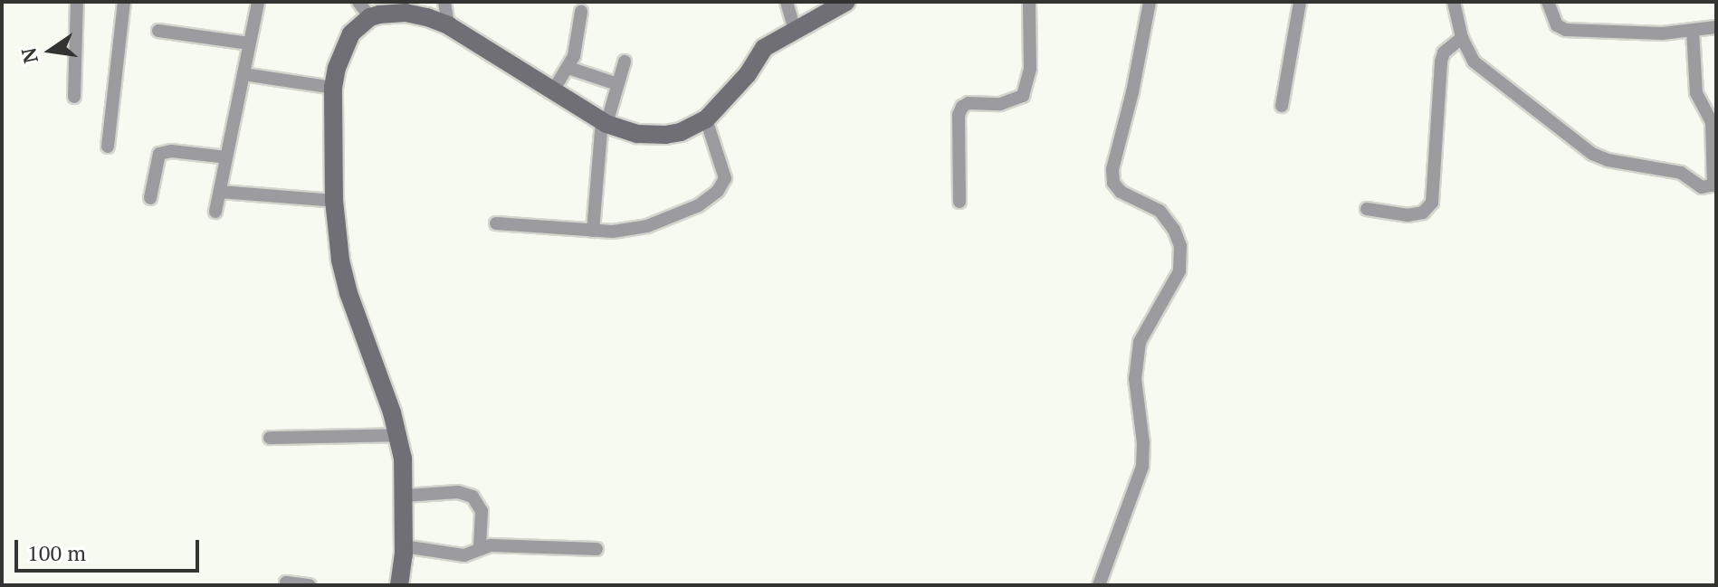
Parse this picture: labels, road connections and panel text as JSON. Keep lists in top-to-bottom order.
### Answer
{
  "scale_bar": "100 m",
  "north": "left"
}
